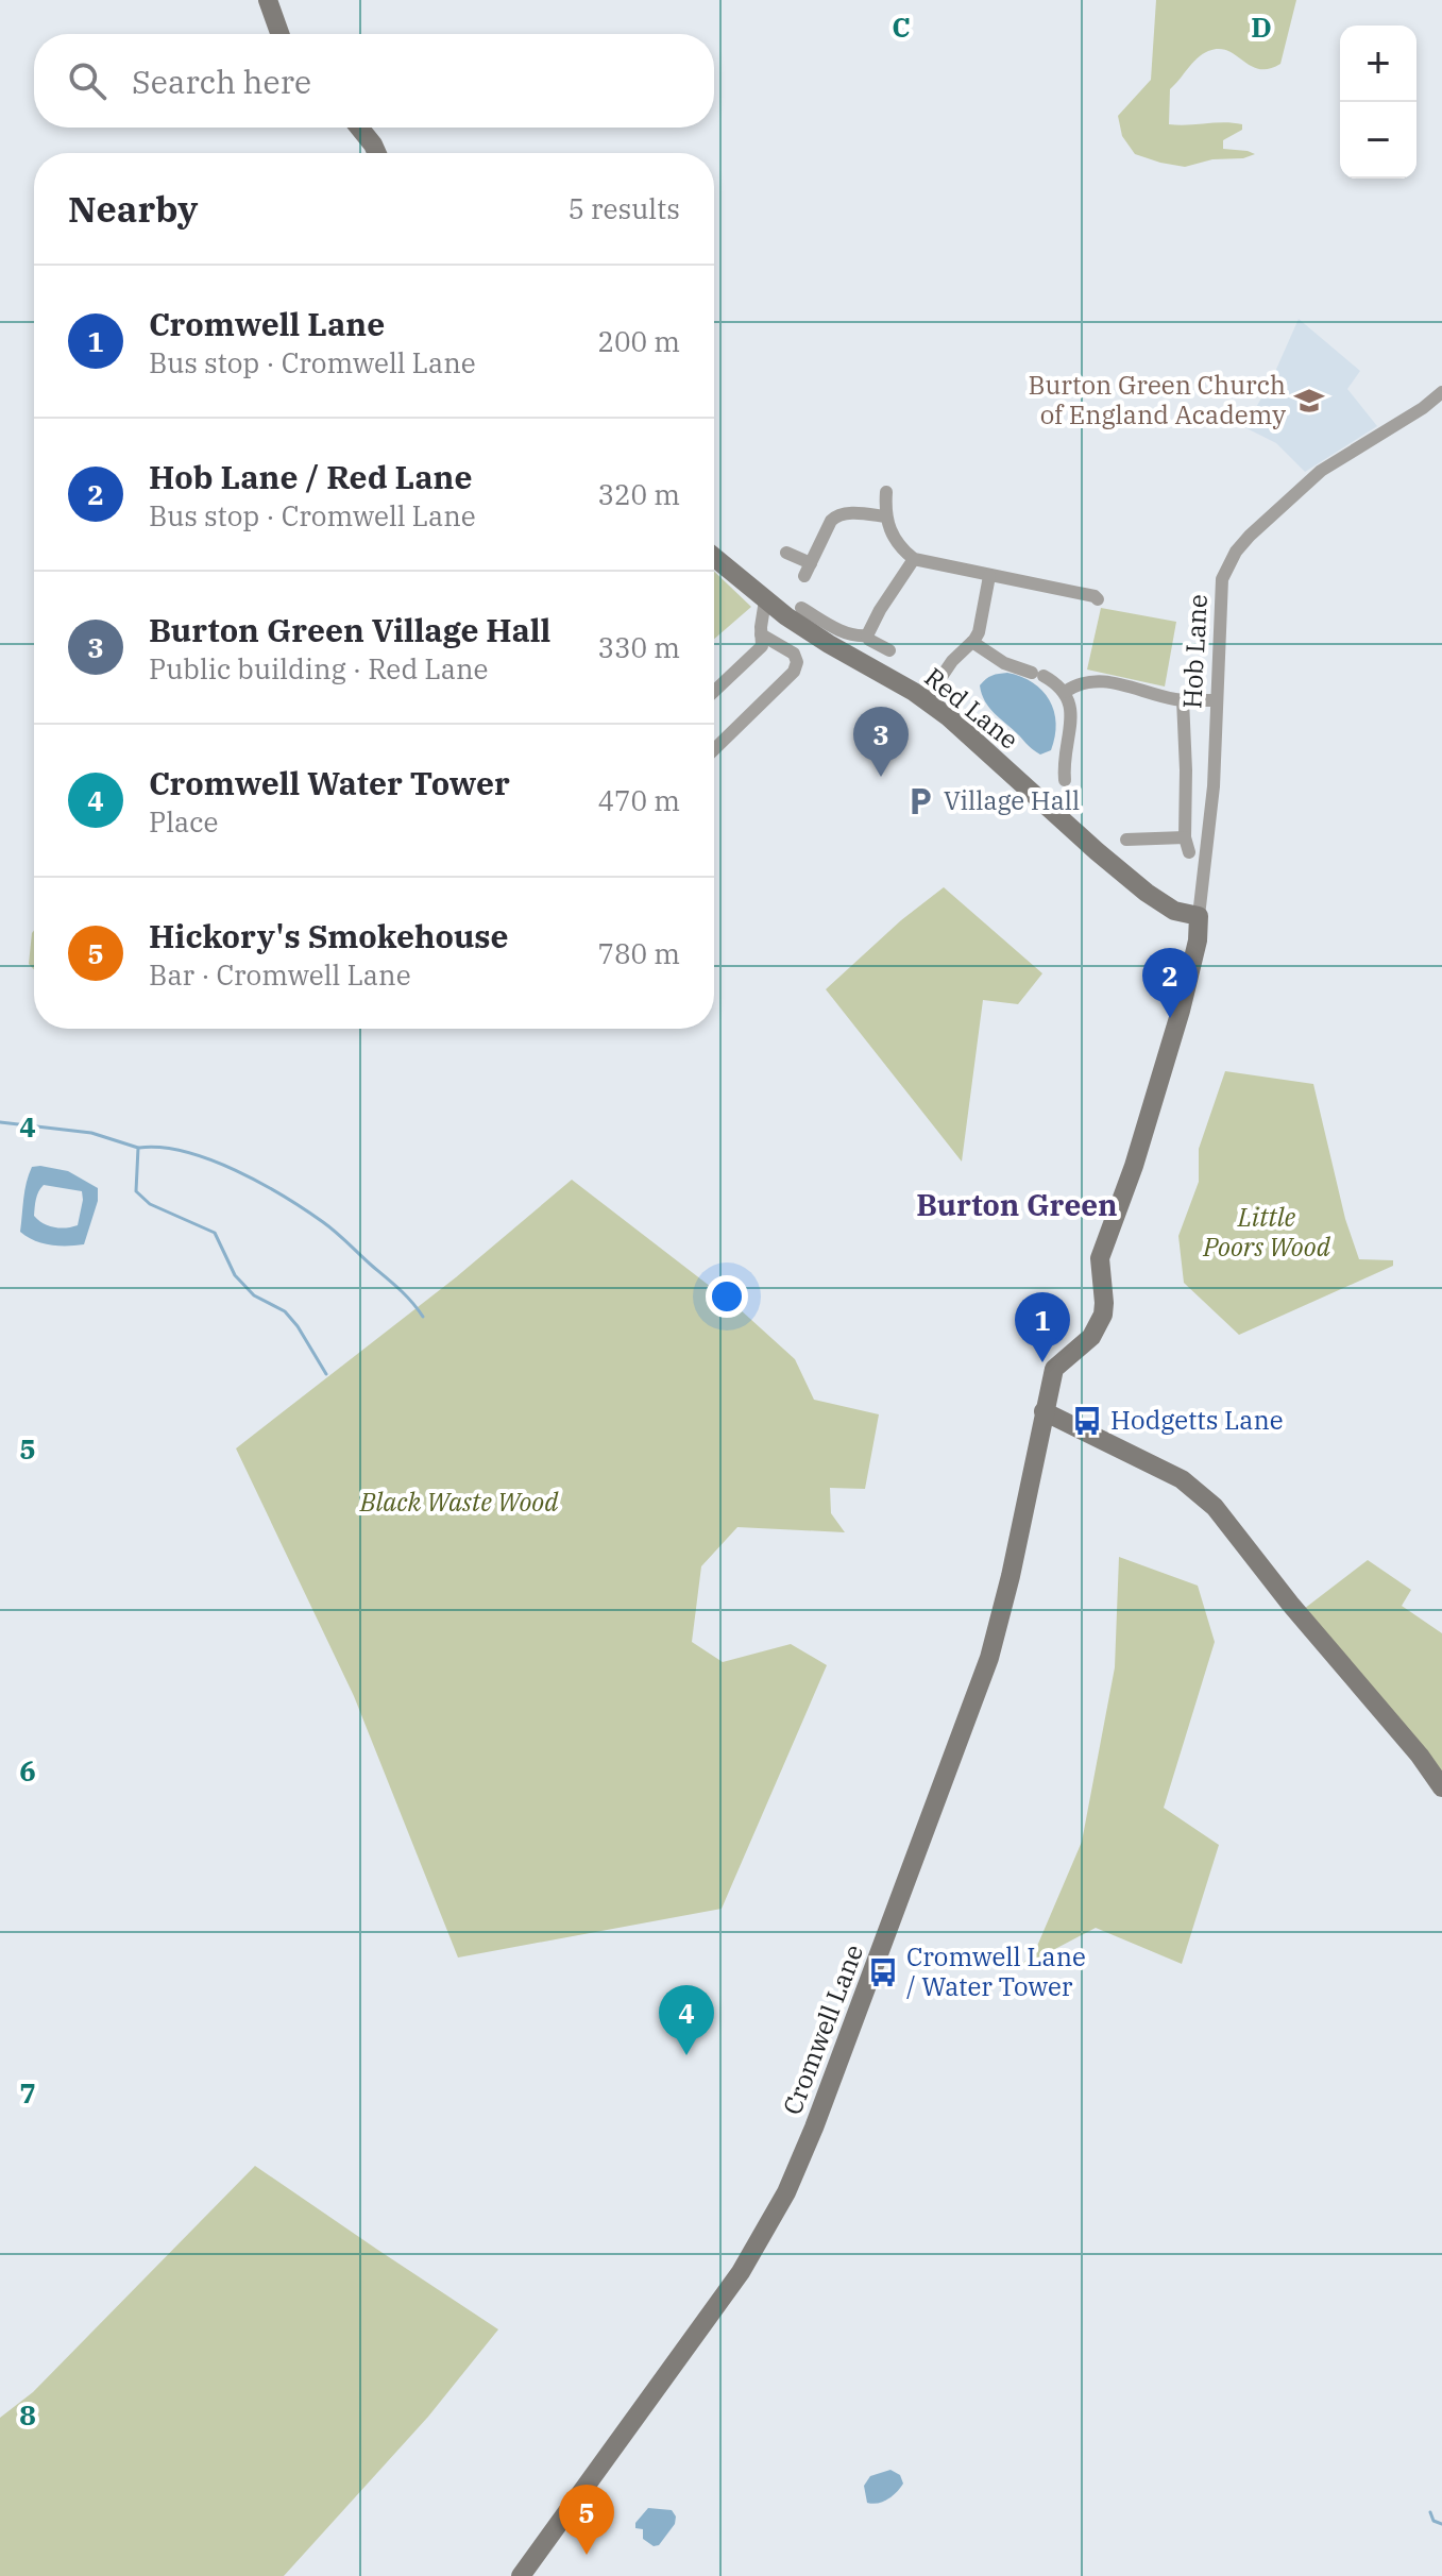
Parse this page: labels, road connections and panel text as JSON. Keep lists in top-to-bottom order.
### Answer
{
  "streets": {
    "street": ["Hob Lane", "Red Lane", "Cromwell Lane"]
  },
  "crossings": [
    ["Hob Lane", "Red Lane"],
    ["Hob Lane", "Cromwell Lane"],
    ["Red Lane", "Cromwell Lane"]
  ],
  "districts": ["Burton Green"],
  "parks": ["Little Poors Wood", "Black Waste Wood"],
  "places": {
    "school or university": ["Burton Green Church of England Academy"],
    "parking": ["Village Hall"],
    "bus stop": ["Hodgetts Lane", "Cromwell Lane / Water Tower"]
  },
  "page": {
    "map_buttons": ["+", "−"],
    "search": "Search here",
    "heading": ["Nearby", "5 results"],
    "list": [
      {
        "mark": "1",
        "name": "Cromwell Lane",
        "note": "Bus stop · Cromwell Lane",
        "value": "200 m"
      },
      {
        "mark": "2",
        "name": "Hob Lane / Red Lane",
        "note": "Bus stop · Cromwell Lane",
        "value": "320 m"
      },
      {
        "mark": "3",
        "name": "Burton Green Village Hall",
        "note": "Public building · Red Lane",
        "value": "330 m"
      },
      {
        "mark": "4",
        "name": "Cromwell Water Tower",
        "note": "Place",
        "value": "470 m"
      },
      {
        "mark": "5",
        "name": "Hickory's Smokehouse",
        "note": "Bar · Cromwell Lane",
        "value": "780 m"
      }
    ],
    "pins": [
      "3",
      "2",
      "1",
      "4",
      "5"
    ]
  },
  "grid": {
    "columns": ["C", "D"],
    "rows": [
      "4",
      "5",
      "6",
      "7",
      "8"
    ]
  }
}
